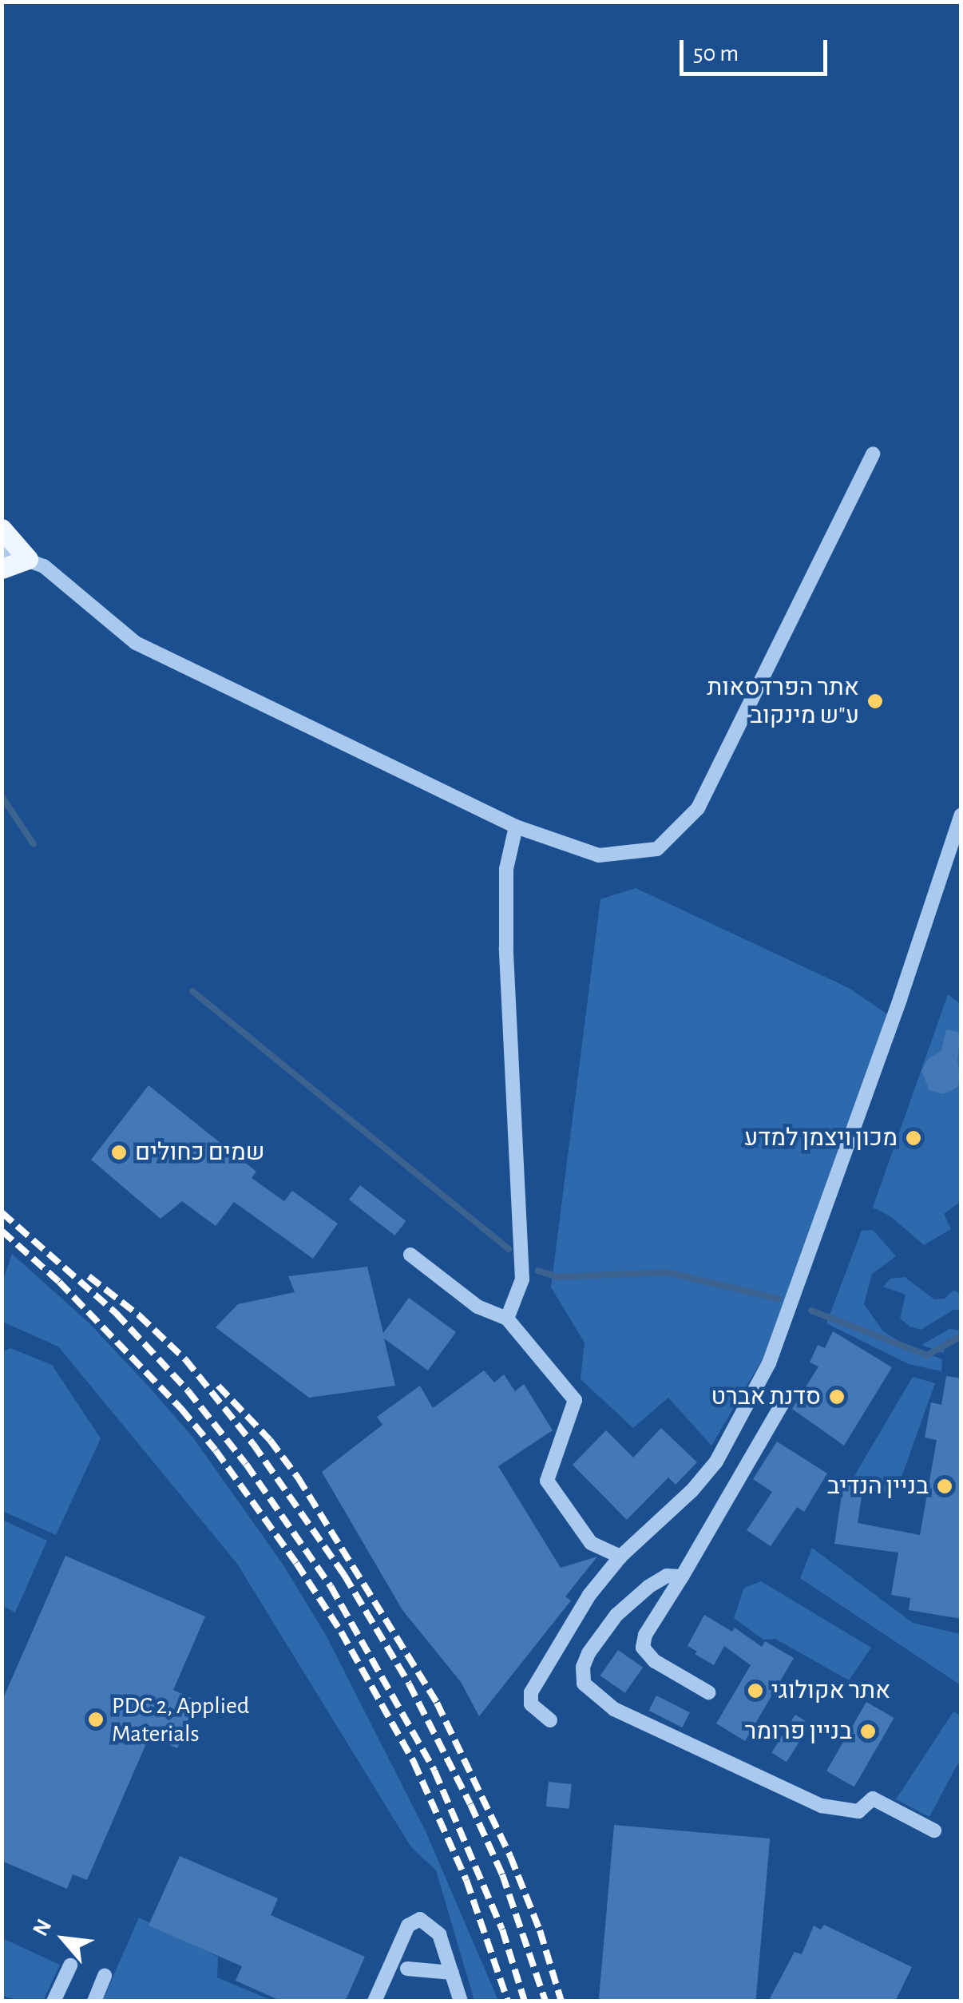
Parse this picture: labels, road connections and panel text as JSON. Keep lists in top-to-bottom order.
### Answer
{
  "places": [
    "אתר הפרדסאות ע\"ש מינקוב",
    "מכון ויצמן למדע",
    "שמים כחולים",
    "סדנת אברט",
    "בניין הנדיב",
    "אתר אקולוגי",
    "PDC 2, Applied Materials",
    "בניין פרומר"
  ],
  "scale_bar": "50 m",
  "north": "top left"
}
